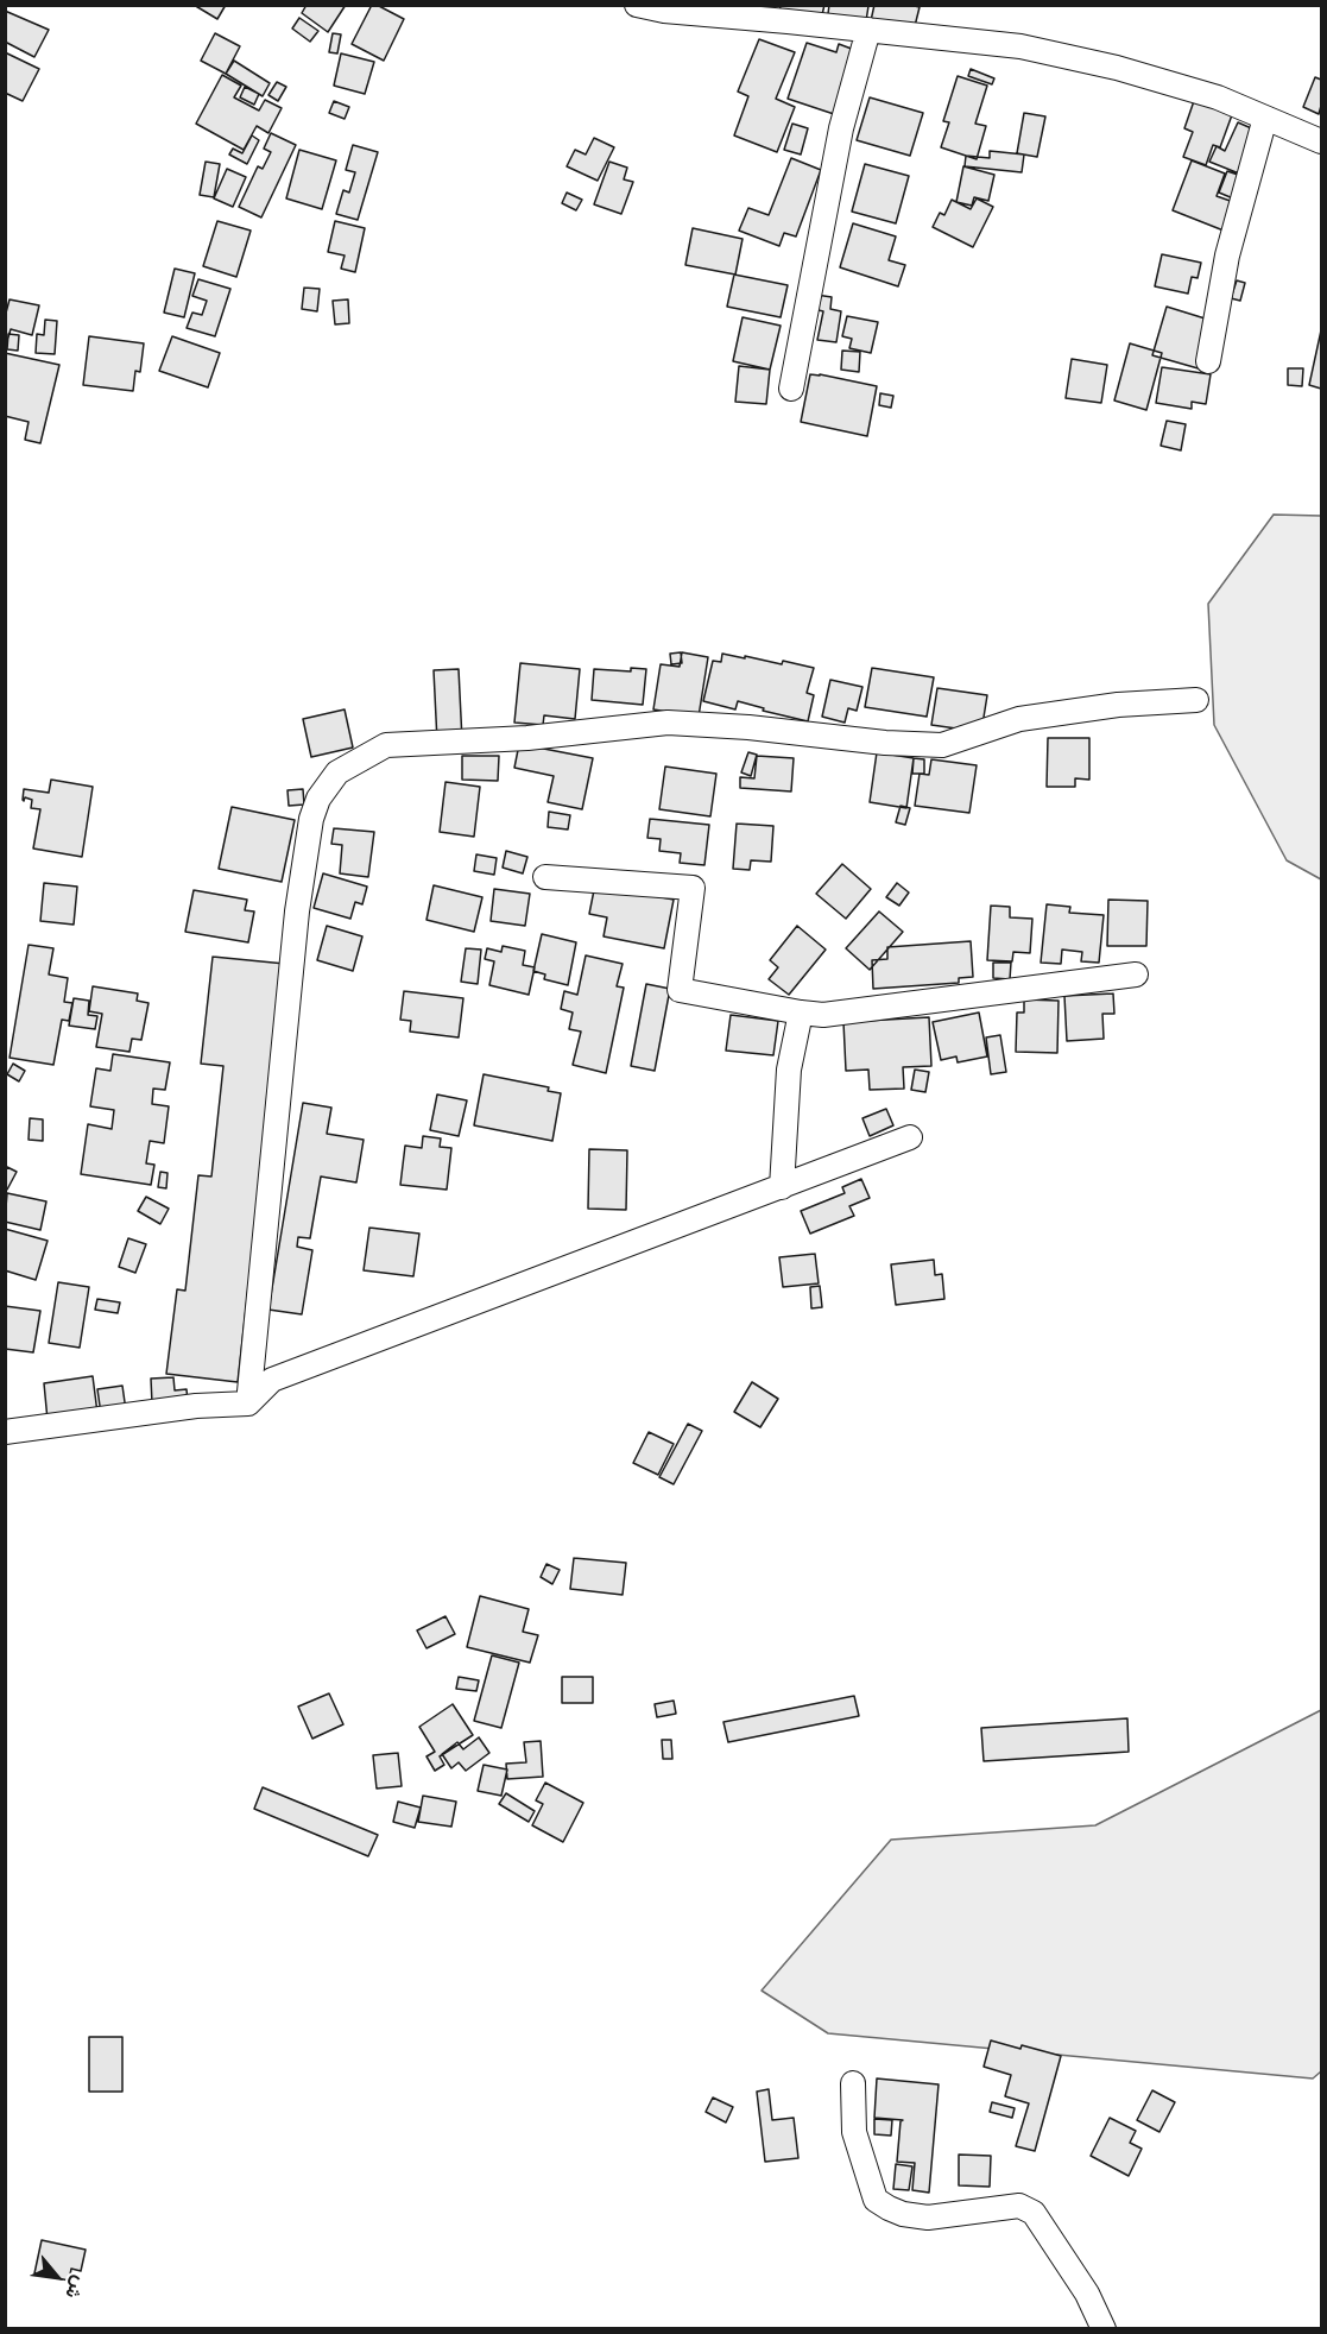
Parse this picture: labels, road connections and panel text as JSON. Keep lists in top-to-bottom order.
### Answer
{
  "north": "bottom right"
}
